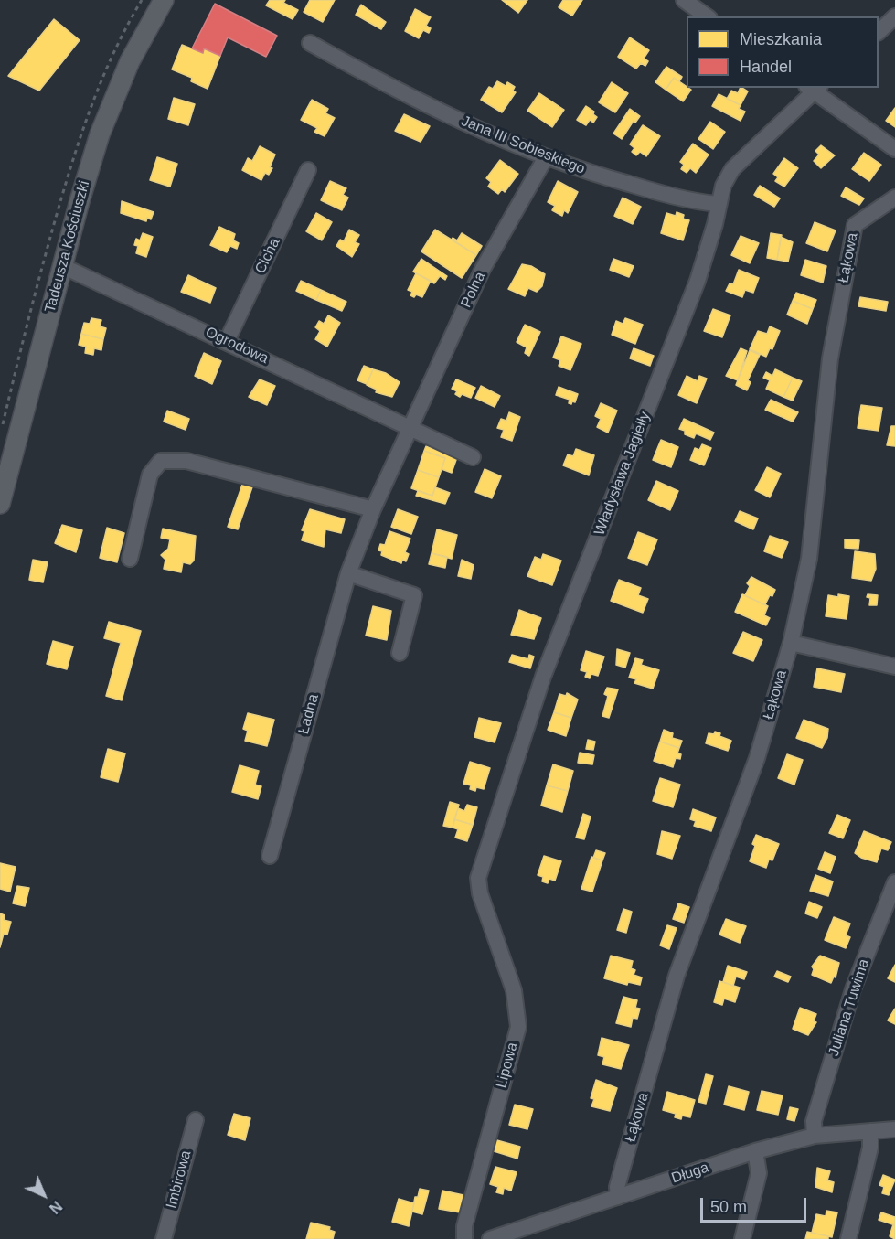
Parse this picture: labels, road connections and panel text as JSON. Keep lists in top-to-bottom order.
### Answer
{
  "streets": {
    "main road": ["Tadeusza Kościuszki"],
    "street": [
      "Jana III Sobieskiego",
      "Cicha",
      "Łąkowa",
      "Polna",
      "Ogrodowa",
      "Władysława Jagiełły",
      "Ładna",
      "Juliana Tuwima",
      "Lipowa",
      "Długa",
      "Imbirowa"
    ]
  },
  "crossings": [
    ["Jana III Sobieskiego", "Polna"],
    ["Jana III Sobieskiego", "Władysława Jagiełły"],
    ["Tadeusza Kościuszki", "Ogrodowa"],
    ["Cicha", "Ogrodowa"],
    ["Łąkowa", "Długa"],
    ["Polna", "Ogrodowa"],
    ["Polna", "Ładna"],
    ["Władysława Jagiełły", "Lipowa"],
    ["Juliana Tuwima", "Długa"]
  ],
  "legend": ["Mieszkania", "Handel"],
  "scale_bar": "50 m",
  "north": "bottom right"
}
